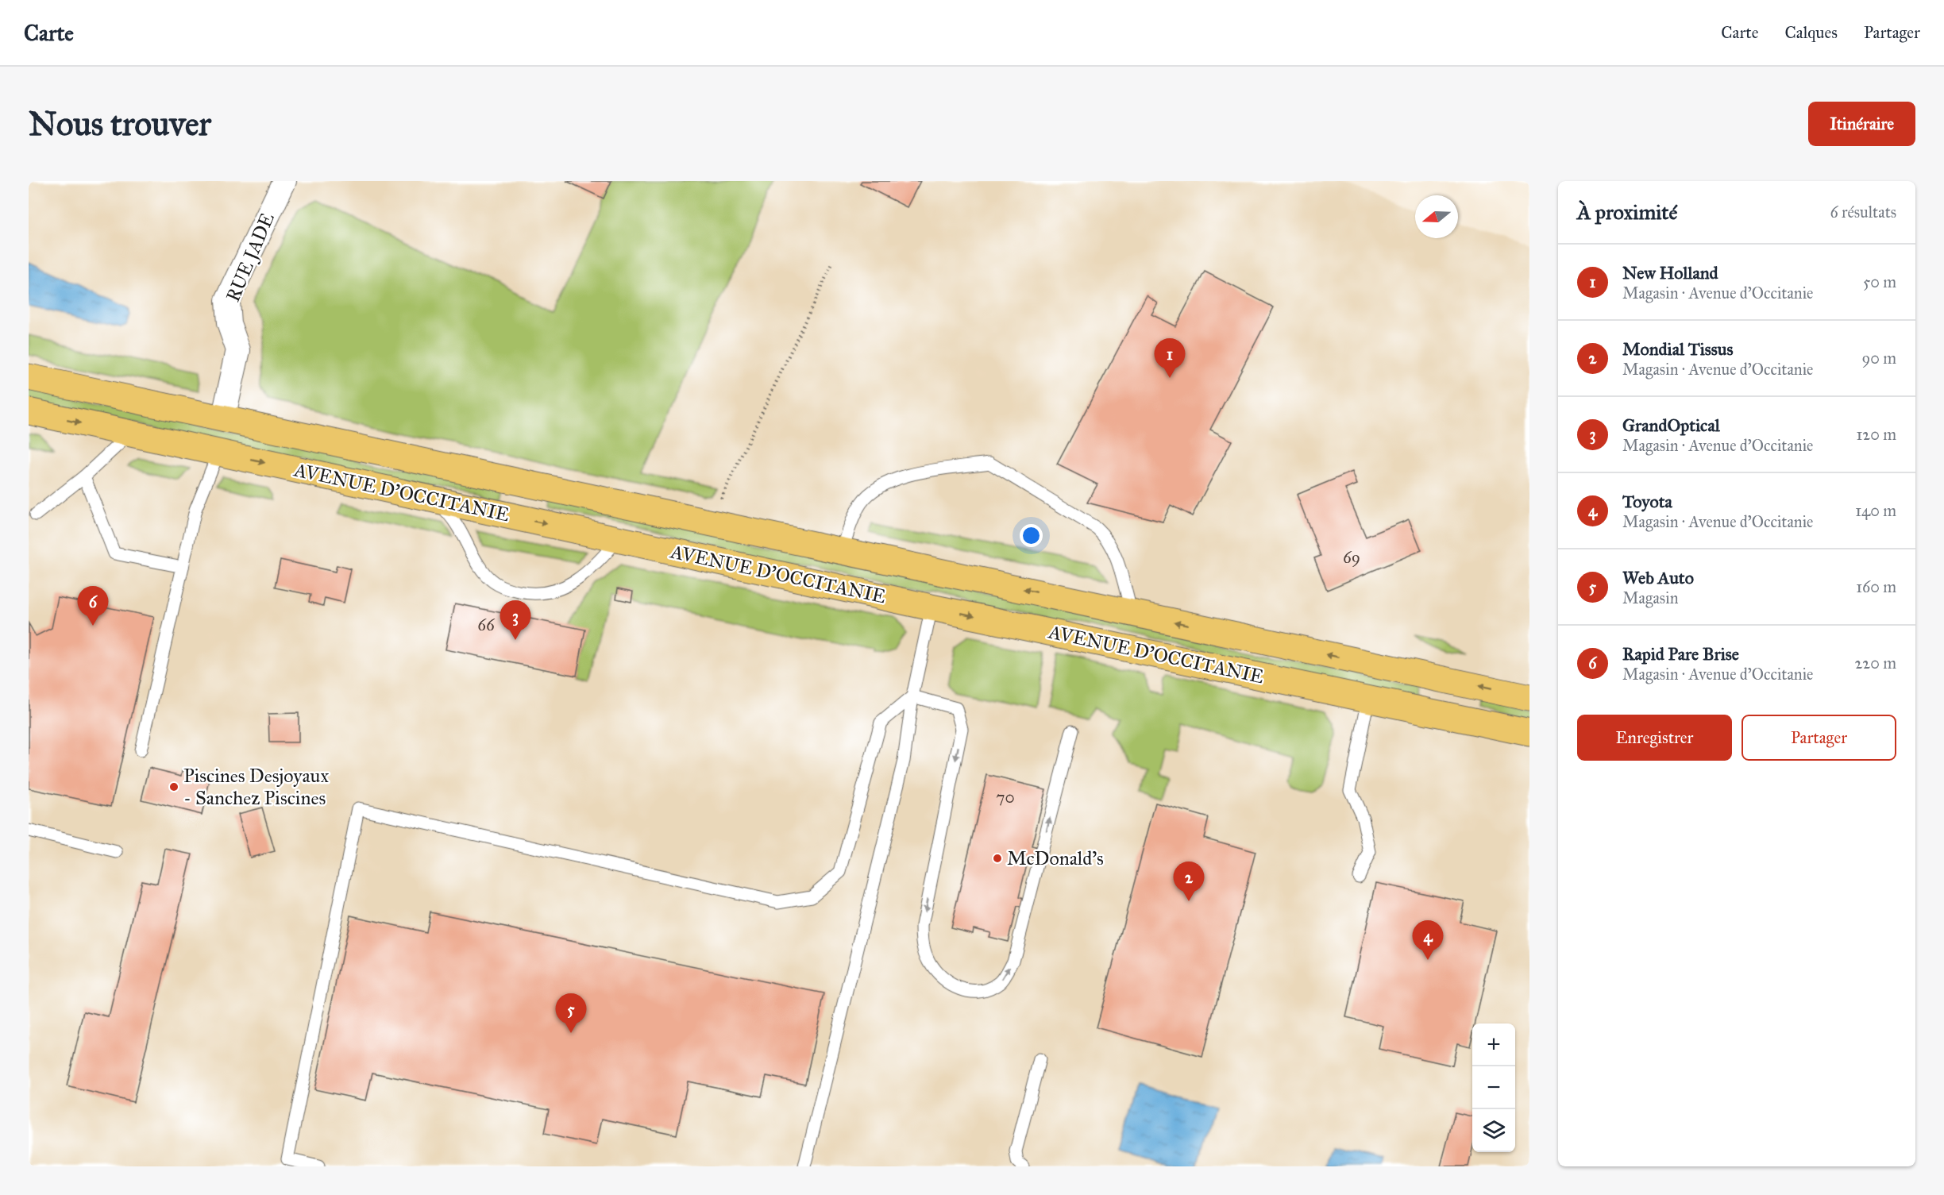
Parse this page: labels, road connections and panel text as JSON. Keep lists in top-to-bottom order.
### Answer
{
  "streets": {
    "main road": ["AVENUE D'OCCITANIE"],
    "street": ["RUE JADE"]
  },
  "crossings": [
    ["RUE JADE", "AVENUE D'OCCITANIE"]
  ],
  "places": ["Piscines Desjoyaux - Sanchez Piscines", "McDonald's"],
  "house_numbers": ["69", "66", "70"],
  "north": "left",
  "page": {
    "header": "Carte",
    "nav": ["Carte", "Calques", "Partager"],
    "buttons": [
      "Itinéraire",
      ["Enregistrer", "Partager"]
    ],
    "title": "Nous trouver",
    "heading": ["À proximité", "6 résultats"],
    "list": [
      {
        "mark": "1",
        "name": "New Holland",
        "note": "Magasin · Avenue d'Occitanie",
        "value": "50 m"
      },
      {
        "mark": "2",
        "name": "Mondial Tissus",
        "note": "Magasin · Avenue d'Occitanie",
        "value": "90 m"
      },
      {
        "mark": "3",
        "name": "GrandOptical",
        "note": "Magasin · Avenue d'Occitanie",
        "value": "120 m"
      },
      {
        "mark": "4",
        "name": "Toyota",
        "note": "Magasin · Avenue d'Occitanie",
        "value": "140 m"
      },
      {
        "mark": "5",
        "name": "Web Auto",
        "note": "Magasin",
        "value": "160 m"
      },
      {
        "mark": "6",
        "name": "Rapid Pare Brise",
        "note": "Magasin · Avenue d'Occitanie",
        "value": "220 m"
      }
    ],
    "pins": [
      "1",
      "6",
      "3",
      "2",
      "4",
      "5"
    ],
    "map_buttons": ["+", "−"]
  }
}
